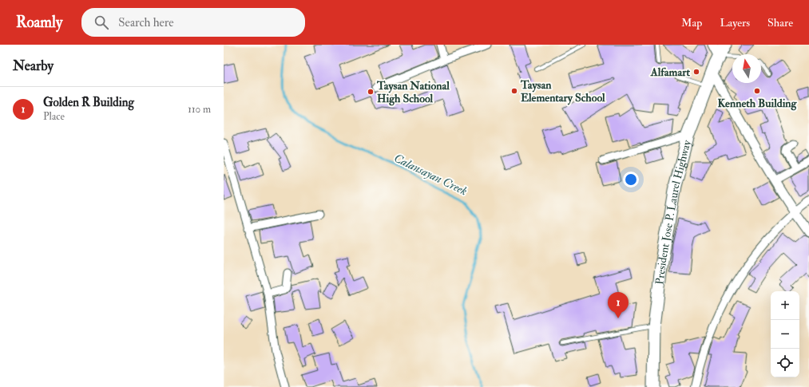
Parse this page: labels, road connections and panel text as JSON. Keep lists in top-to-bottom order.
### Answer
{
  "streets": {
    "highway": ["President Jose P. Laurel Highway"]
  },
  "water": ["Calansayan Creek"],
  "places": [
    "Alfamart",
    "Taysan Elementary School",
    "Kenneth Building",
    "Taysan National High School"
  ],
  "north": "top",
  "page": {
    "header": "Roamly",
    "search": "Search here",
    "nav": ["Map", "Layers", "Share"],
    "heading": "Nearby",
    "list": [
      {
        "mark": "1",
        "name": "Golden R Building",
        "note": "Place",
        "value": "110 m"
      }
    ],
    "map_buttons": ["+", "−"],
    "pins": "1"
  }
}
